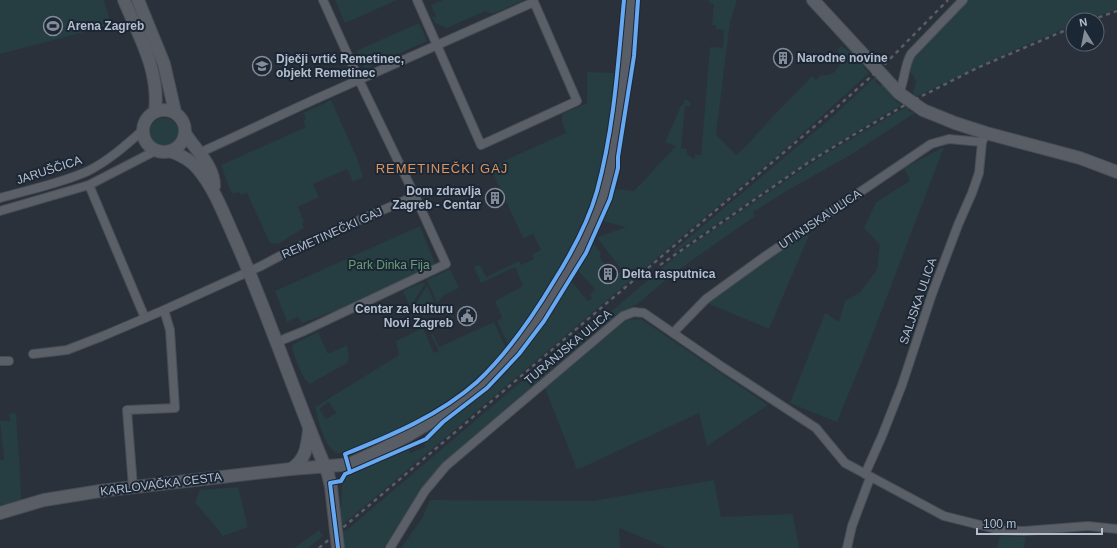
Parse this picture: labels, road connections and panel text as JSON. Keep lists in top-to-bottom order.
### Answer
{
  "streets": {
    "street": [
      "JARUŠČICA",
      "UTINJSKA ULICA",
      "REMETINEČKI GAJ",
      "SALJSKA ULICA",
      "TURANJSKA ULICA",
      "KARLOVAČKA CESTA"
    ]
  },
  "crossings": [
    ["UTINJSKA ULICA", "SALJSKA ULICA"],
    ["UTINJSKA ULICA", "TURANJSKA ULICA"],
    ["SALJSKA ULICA", "TURANJSKA ULICA"]
  ],
  "districts": ["REMETINEČKI GAJ"],
  "parks": ["Park Dinka Fija"],
  "places": {
    "sports": ["Arena Zagreb"],
    "building": ["Narodne novine", "Dom zdravlja Zagreb - Centar", "Delta rasputnica"],
    "school or university": ["Dječji vrtić Remetinec, objekt Remetinec"],
    "public building": ["Centar za kulturu Novi Zagreb"]
  },
  "scale_bar": "100 m",
  "north": "top"
}
